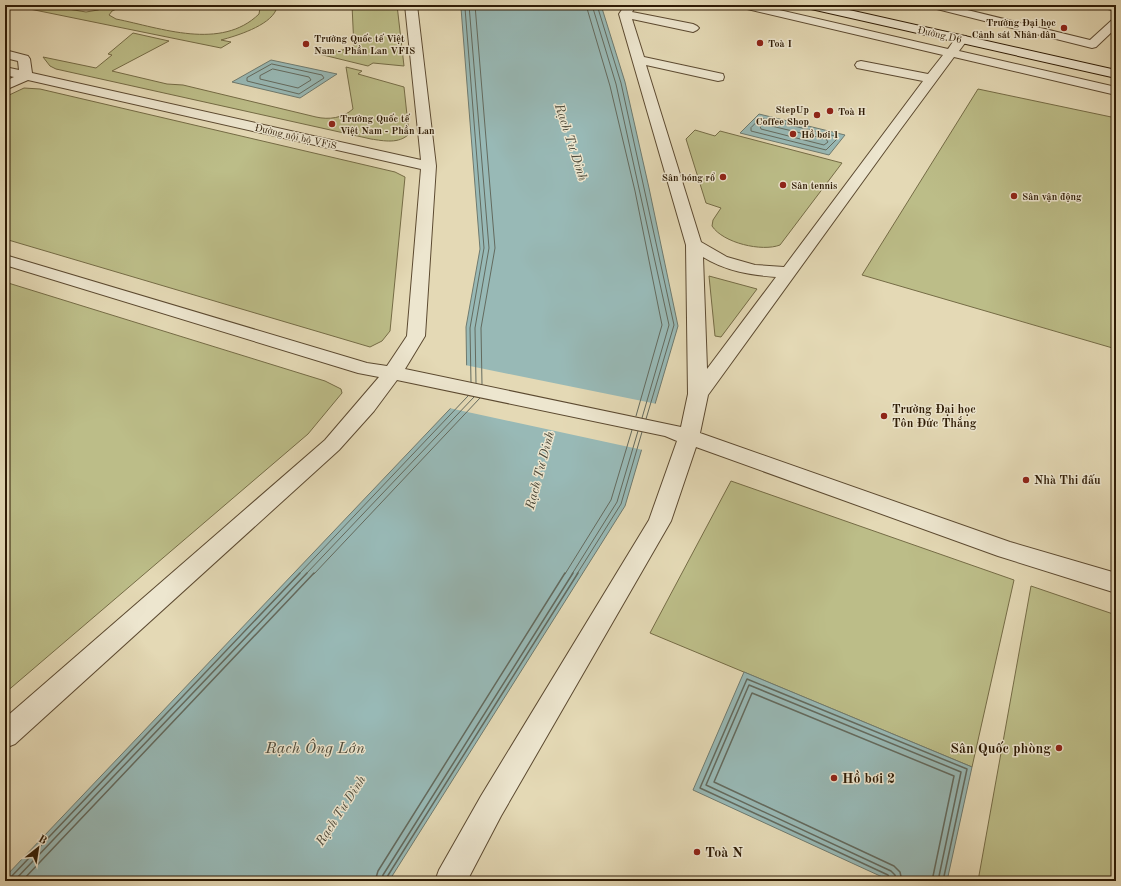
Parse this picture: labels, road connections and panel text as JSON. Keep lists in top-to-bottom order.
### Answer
{
  "streets": {
    "street": ["Đường D6"],
    "lane": ["Đường nội bộ VFiS"]
  },
  "water": ["Rạch Tư Dinh", "Rạch Ông Lớn"],
  "places": [
    "Trường Đại học Cảnh sát Nhân dân",
    "Toà I",
    "Trường Quốc tế Việt Nam - Phần Lan VFIS",
    "Toà H",
    "StepUp Coffee Shop",
    "Trường Quốc tế Việt Nam - Phần Lan",
    "Hồ bơi 1",
    "Sân bóng rổ",
    "Sân tennis",
    "Sân vận động",
    "Trường Đại học Tôn Đức Thắng",
    "Nhà Thi đấu",
    "Sân Quốc phòng",
    "Hồ bơi 2",
    "Toà N"
  ],
  "north": "top right"
}
